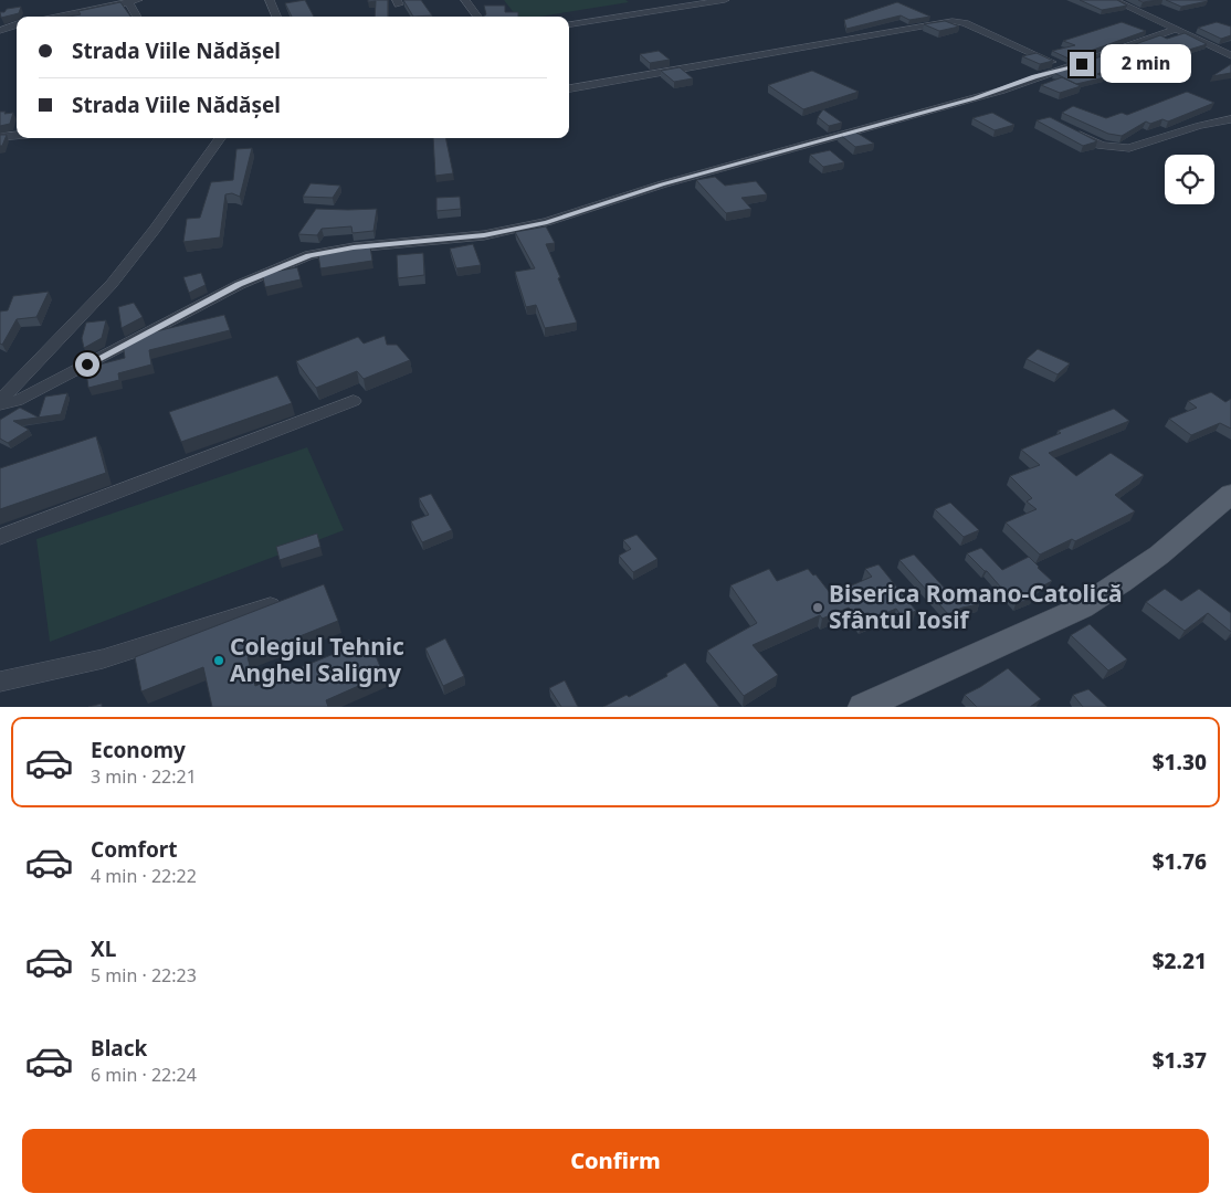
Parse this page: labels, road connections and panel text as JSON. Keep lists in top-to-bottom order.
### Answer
{
  "places": ["Biserica Romano-Catolică Sfântul Iosif", "Colegiul Tehnic Anghel Saligny"],
  "page": {
    "banner": ["Strada Viile Nădășel", "Strada Viile Nădășel"],
    "bubble": "2 min",
    "list": [
      {
        "name": "Economy",
        "note": "3 min · 22:21",
        "value": "$1.30"
      },
      {
        "name": "Comfort",
        "note": "4 min · 22:22",
        "value": "$1.76"
      },
      {
        "name": "XL",
        "note": "5 min · 22:23",
        "value": "$2.21"
      },
      {
        "name": "Black",
        "note": "6 min · 22:24",
        "value": "$1.37"
      }
    ],
    "buttons": "Confirm"
  }
}
